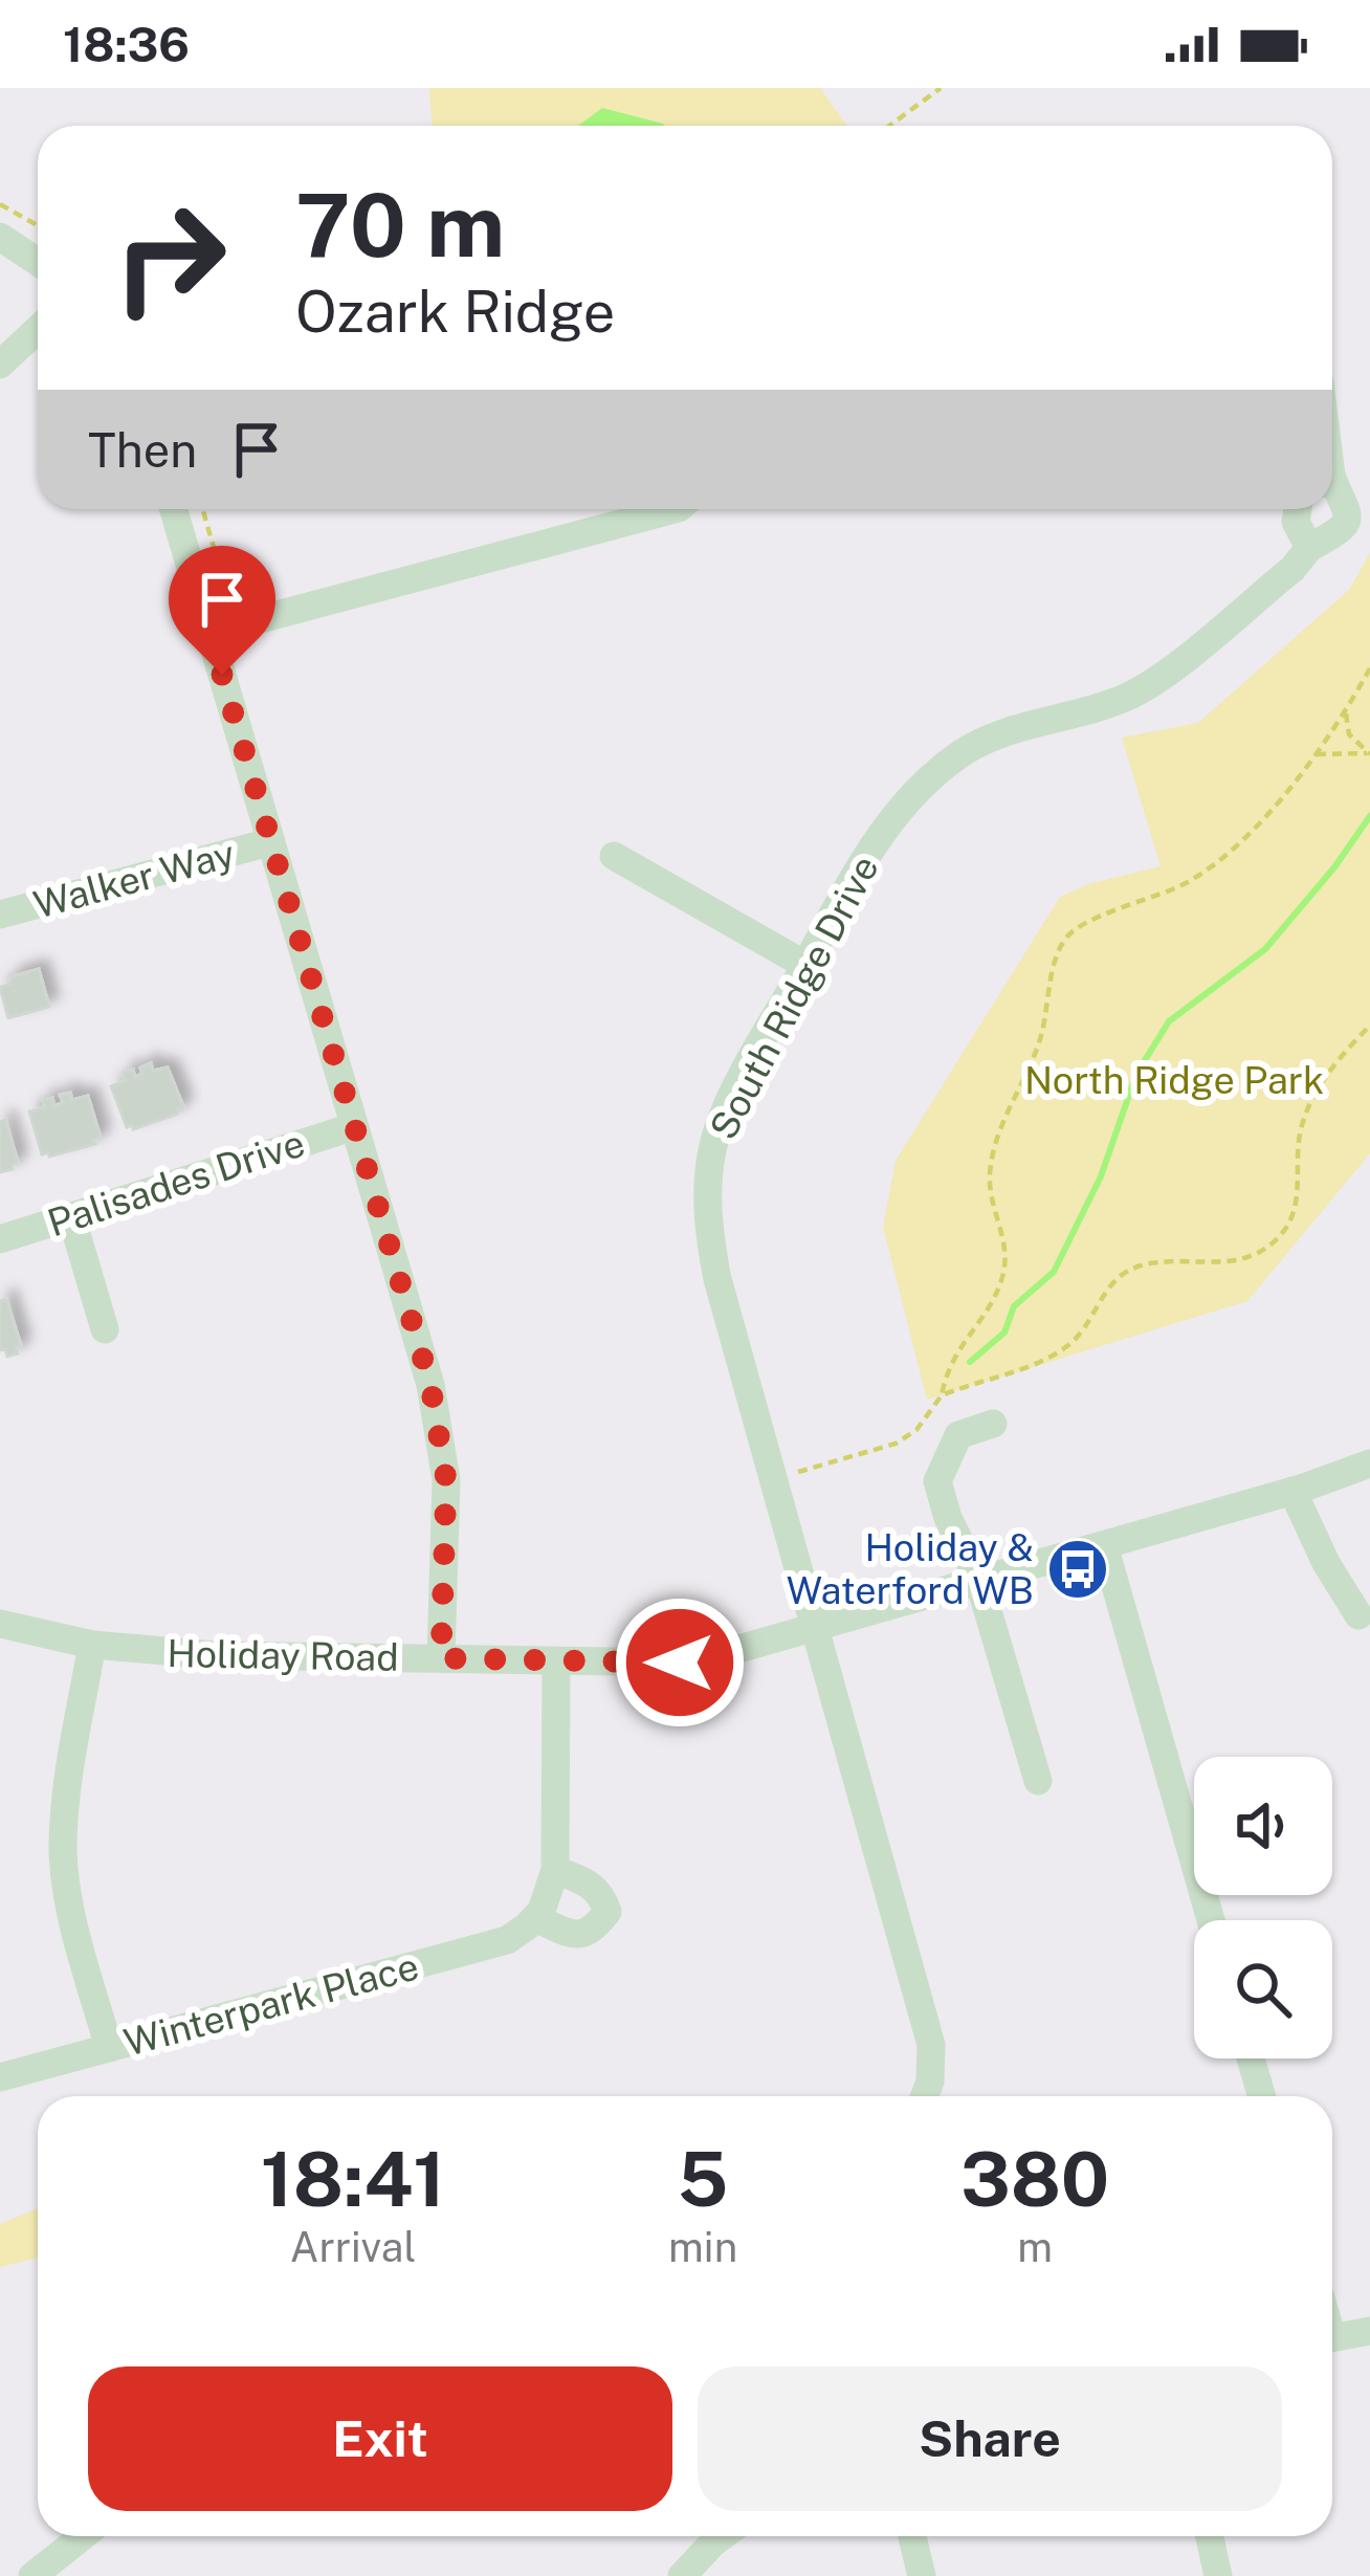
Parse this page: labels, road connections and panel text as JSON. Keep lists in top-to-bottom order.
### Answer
{
  "streets": {
    "street": [
      "Walker Way",
      "South Ridge Drive",
      "Palisades Drive",
      "Holiday Road",
      "Winterpark Place"
    ]
  },
  "crossings": [
    ["South Ridge Drive", "Holiday Road"]
  ],
  "parks": ["North Ridge Park"],
  "places": {
    "bus stop": ["Holiday & Waterford WB"]
  },
  "page": {
    "status": "18:36",
    "turn": ["70 m", "Ozark Ridge"],
    "then": "Then",
    "eta": [
      "18:41",
      "Arrival",
      "5",
      "min",
      "380",
      "m"
    ],
    "buttons": ["Exit", "Share"]
  }
}
